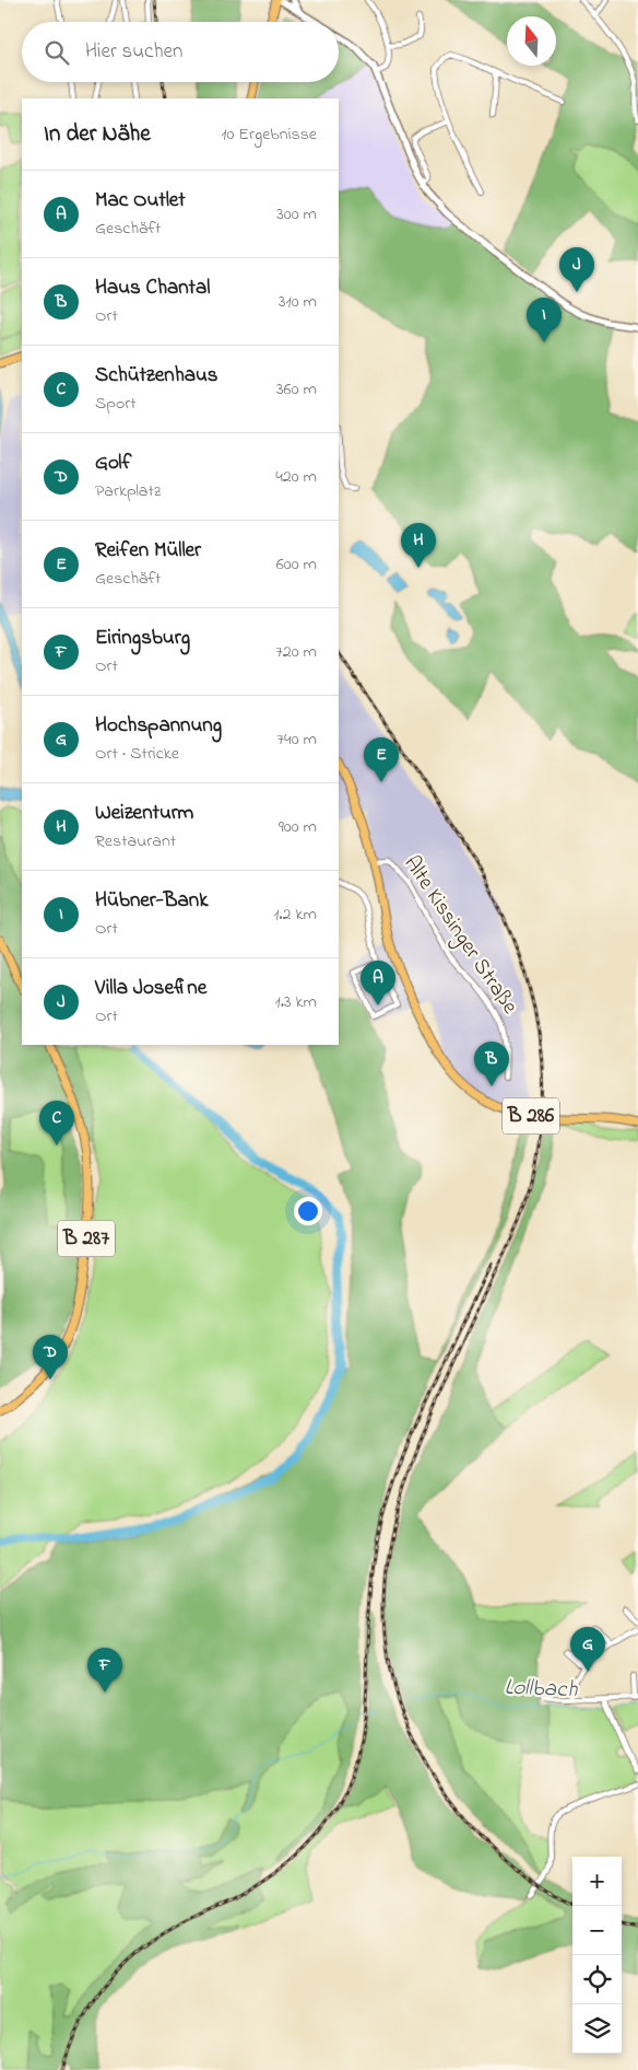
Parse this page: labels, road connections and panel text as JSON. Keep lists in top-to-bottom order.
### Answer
{
  "streets": {
    "main road": ["B 286", "B 287"],
    "street": ["Alte Kissinger Straße"]
  },
  "crossings": [
    ["Alte Kissinger Straße", "B 286"]
  ],
  "water": ["Lollbach"],
  "north": "top",
  "page": {
    "search": "Hier suchen",
    "heading": ["In der Nähe", "10 Ergebnisse"],
    "list": [
      {
        "mark": "A",
        "name": "Mac Outlet",
        "note": "Geschäft",
        "value": "300 m"
      },
      {
        "mark": "B",
        "name": "Haus Chantal",
        "note": "Ort",
        "value": "310 m"
      },
      {
        "mark": "C",
        "name": "Schützenhaus",
        "note": "Sport",
        "value": "360 m"
      },
      {
        "mark": "D",
        "name": "Golf",
        "note": "Parkplatz",
        "value": "420 m"
      },
      {
        "mark": "E",
        "name": "Reifen Müller",
        "note": "Geschäft",
        "value": "600 m"
      },
      {
        "mark": "F",
        "name": "Eiringsburg",
        "note": "Ort",
        "value": "720 m"
      },
      {
        "mark": "G",
        "name": "Hochspannung",
        "note": "Ort · Stricke",
        "value": "740 m"
      },
      {
        "mark": "H",
        "name": "Weizenturm",
        "note": "Restaurant",
        "value": "900 m"
      },
      {
        "mark": "I",
        "name": "Hübner-Bank",
        "note": "Ort",
        "value": "1.2 km"
      },
      {
        "mark": "J",
        "name": "Villa Josefine",
        "note": "Ort",
        "value": "1.3 km"
      }
    ],
    "pins": [
      "J",
      "I",
      "H",
      "E",
      "A",
      "B",
      "C",
      "D",
      "G",
      "F"
    ],
    "map_buttons": ["+", "−"]
  }
}
